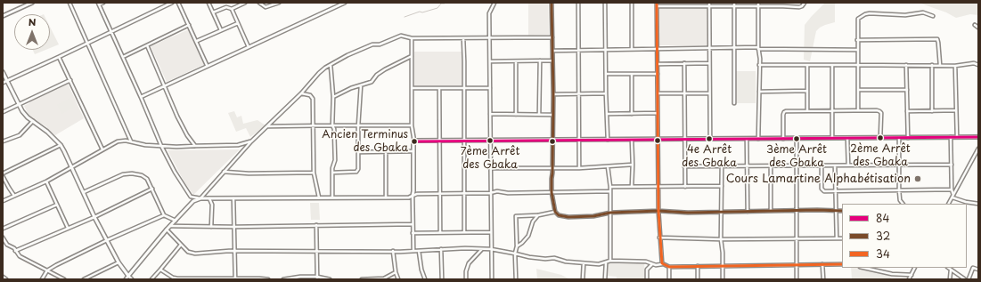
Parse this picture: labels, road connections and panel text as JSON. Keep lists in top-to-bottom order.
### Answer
{
  "places": [
    "2ème Arrêt des Gbaka",
    "4e Arrêt des Gbaka",
    "3ème Arrêt des Gbaka",
    "7ème Arrêt des Gbaka",
    "Ancien Terminus des Gbaka",
    "Cours Lamartine Alphabétisation"
  ],
  "lines": ["transit line 32", "transit line 34", "transit line 84"],
  "legend": ["84", "32", "34"],
  "north": "top"
}
